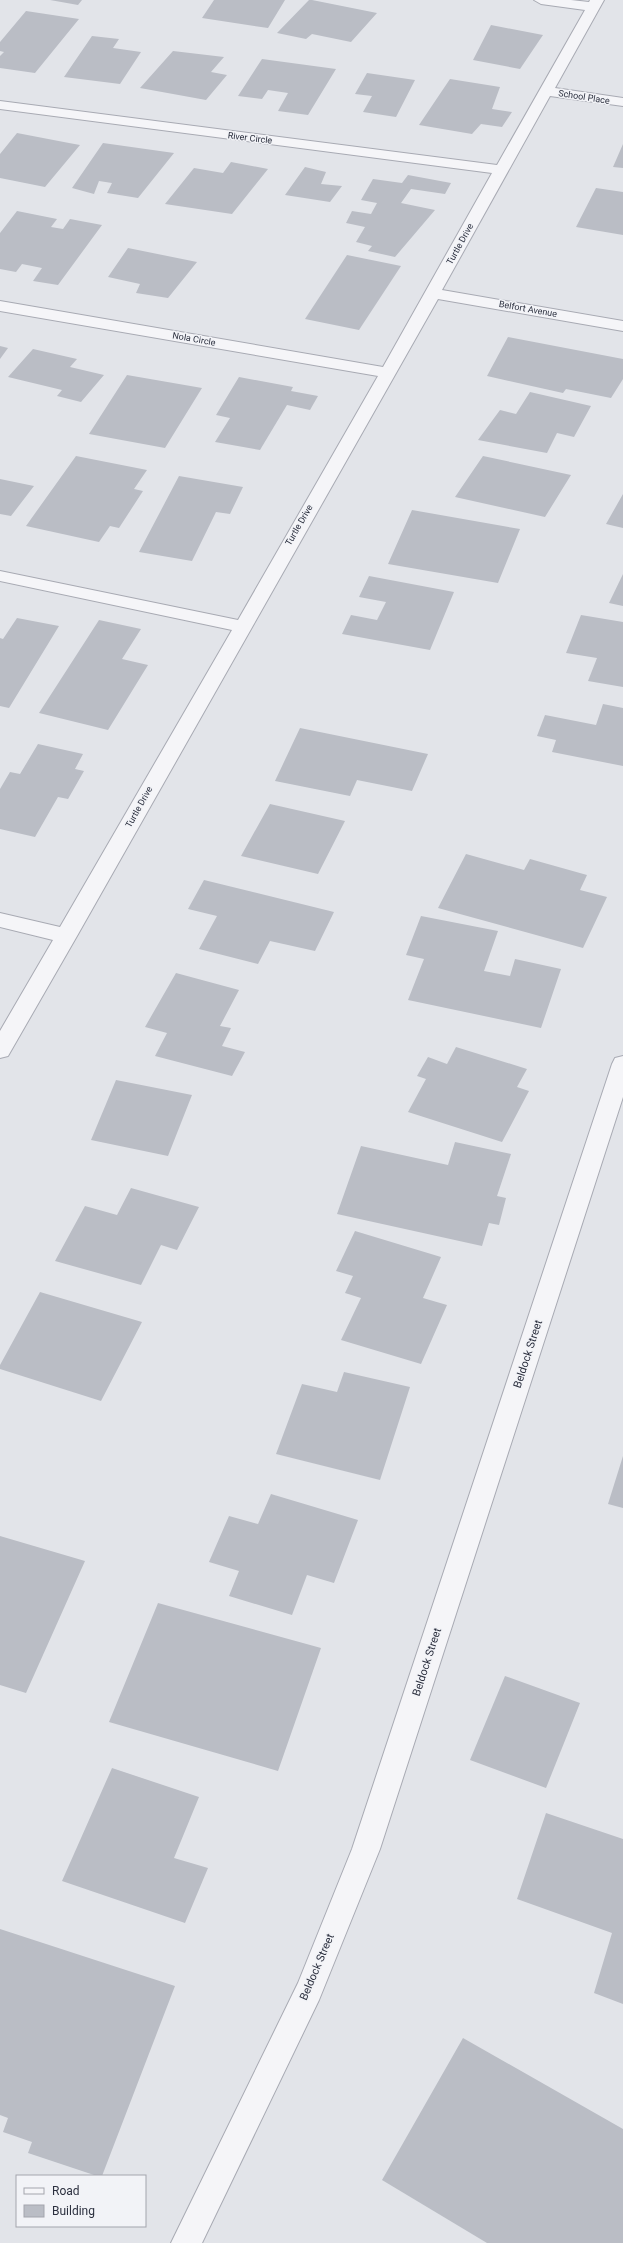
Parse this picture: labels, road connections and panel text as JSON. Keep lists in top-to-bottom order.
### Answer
{
  "streets": {
    "street": [
      "School Place",
      "River Circle",
      "Turtle Drive",
      "Belfort Avenue",
      "Nola Circle",
      "Beldock Street"
    ]
  },
  "crossings": [
    ["School Place", "Turtle Drive"],
    ["River Circle", "Turtle Drive"],
    ["Turtle Drive", "Belfort Avenue"],
    ["Turtle Drive", "Nola Circle"]
  ],
  "legend": ["Road", "Building"]
}
